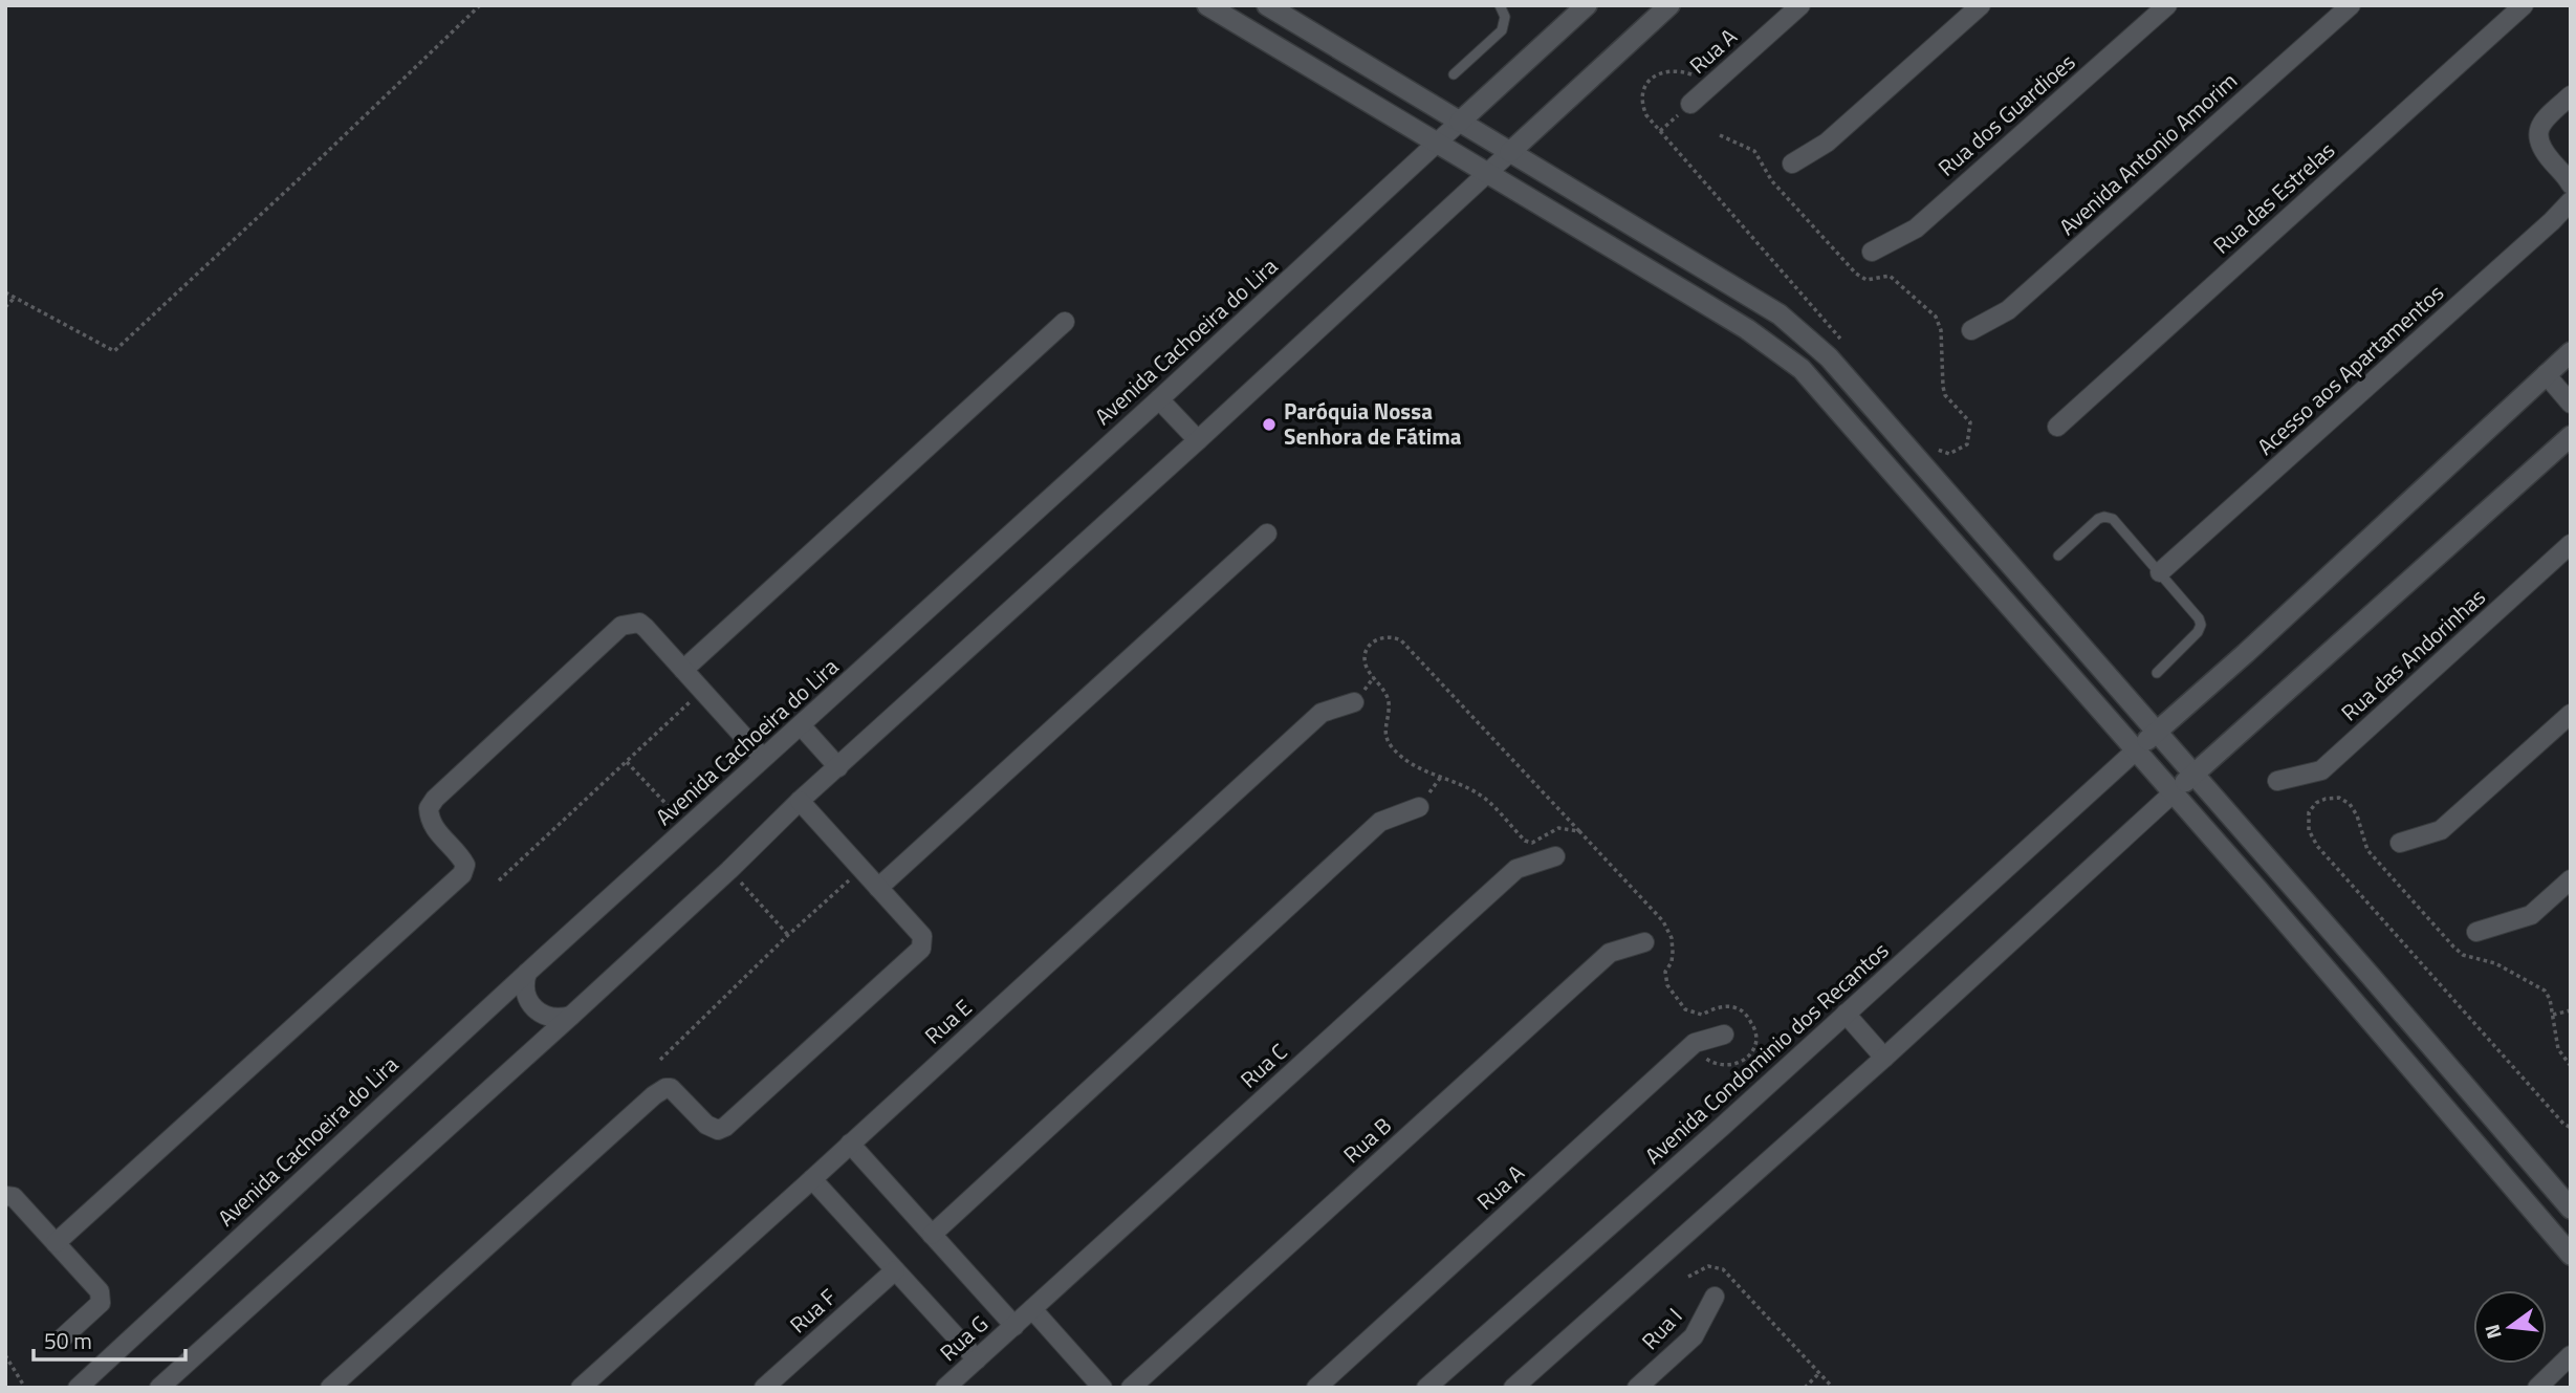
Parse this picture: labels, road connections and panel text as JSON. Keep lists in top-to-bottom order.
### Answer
{
  "streets": {
    "street": [
      "Rua A",
      "Rua dos Guardioes",
      "Avenida Antonio Amorim",
      "Rua das Estrelas",
      "Avenida Cachoeira do Lira",
      "Acesso aos Apartamentos",
      "Rua das Andorinhas",
      "Rua E",
      "Avenida Condominio dos Recantos",
      "Rua C",
      "Rua B",
      "Rua F",
      "Rua I",
      "Rua G"
    ]
  },
  "crossings": [
    ["Rua C", "Rua G"]
  ],
  "places": ["Paróquia Nossa Senhora de Fátima"],
  "scale_bar": "50 m",
  "north": "left"
}
